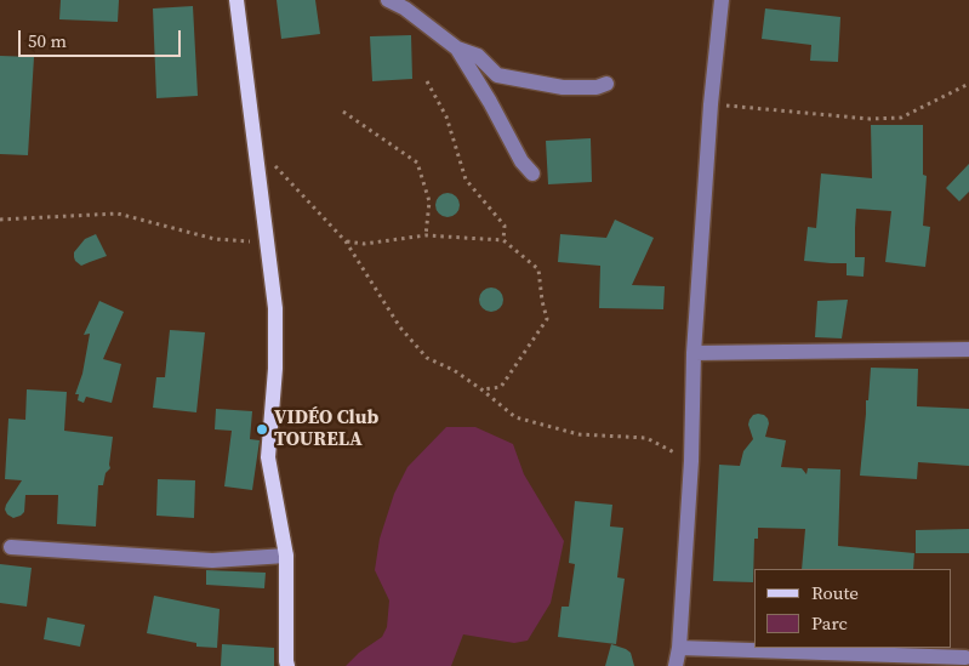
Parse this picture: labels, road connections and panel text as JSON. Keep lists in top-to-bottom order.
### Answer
{
  "places": ["VIDÉO Club TOURELA"],
  "legend": ["Route", "Parc"],
  "scale_bar": "50 m"
}
